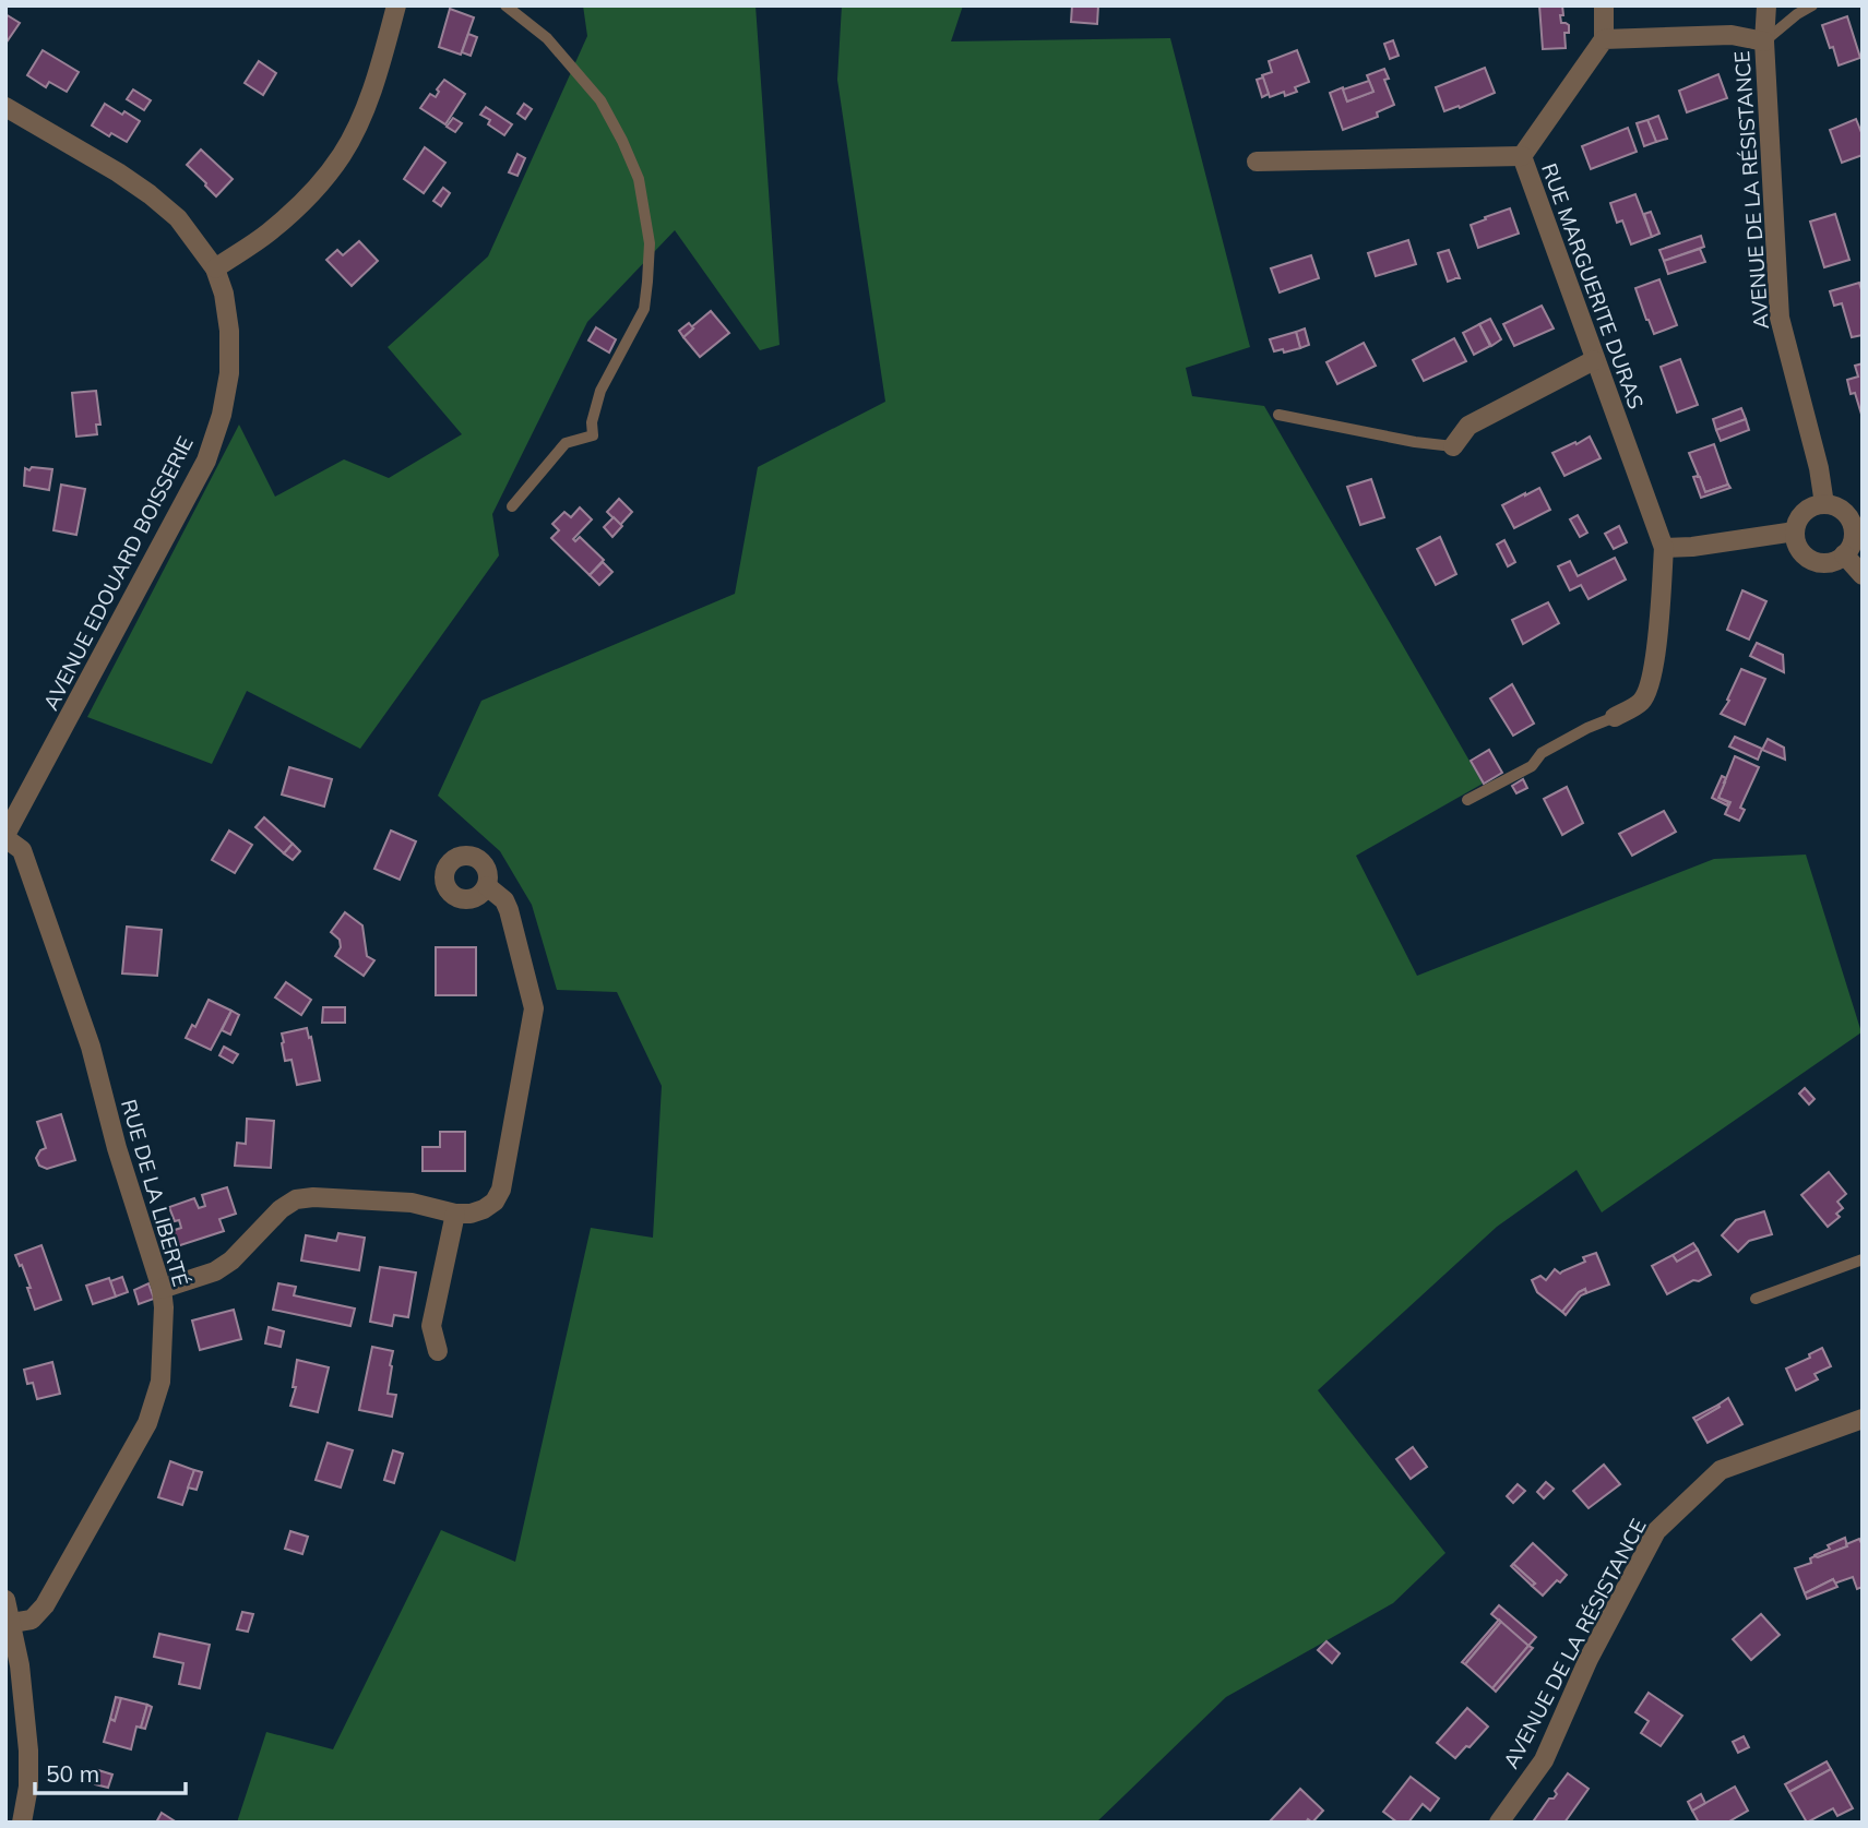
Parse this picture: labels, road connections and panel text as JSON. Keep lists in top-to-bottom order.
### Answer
{
  "streets": {
    "street": [
      "AVENUE DE LA RÉSISTANCE",
      "RUE MARGUERITE DURAS",
      "AVENUE EDOUARD BOISSERIE",
      "RUE DE LA LIBERTÉ"
    ]
  },
  "crossings": [
    ["AVENUE EDOUARD BOISSERIE", "RUE DE LA LIBERTÉ"]
  ],
  "scale_bar": "50 m"
}
